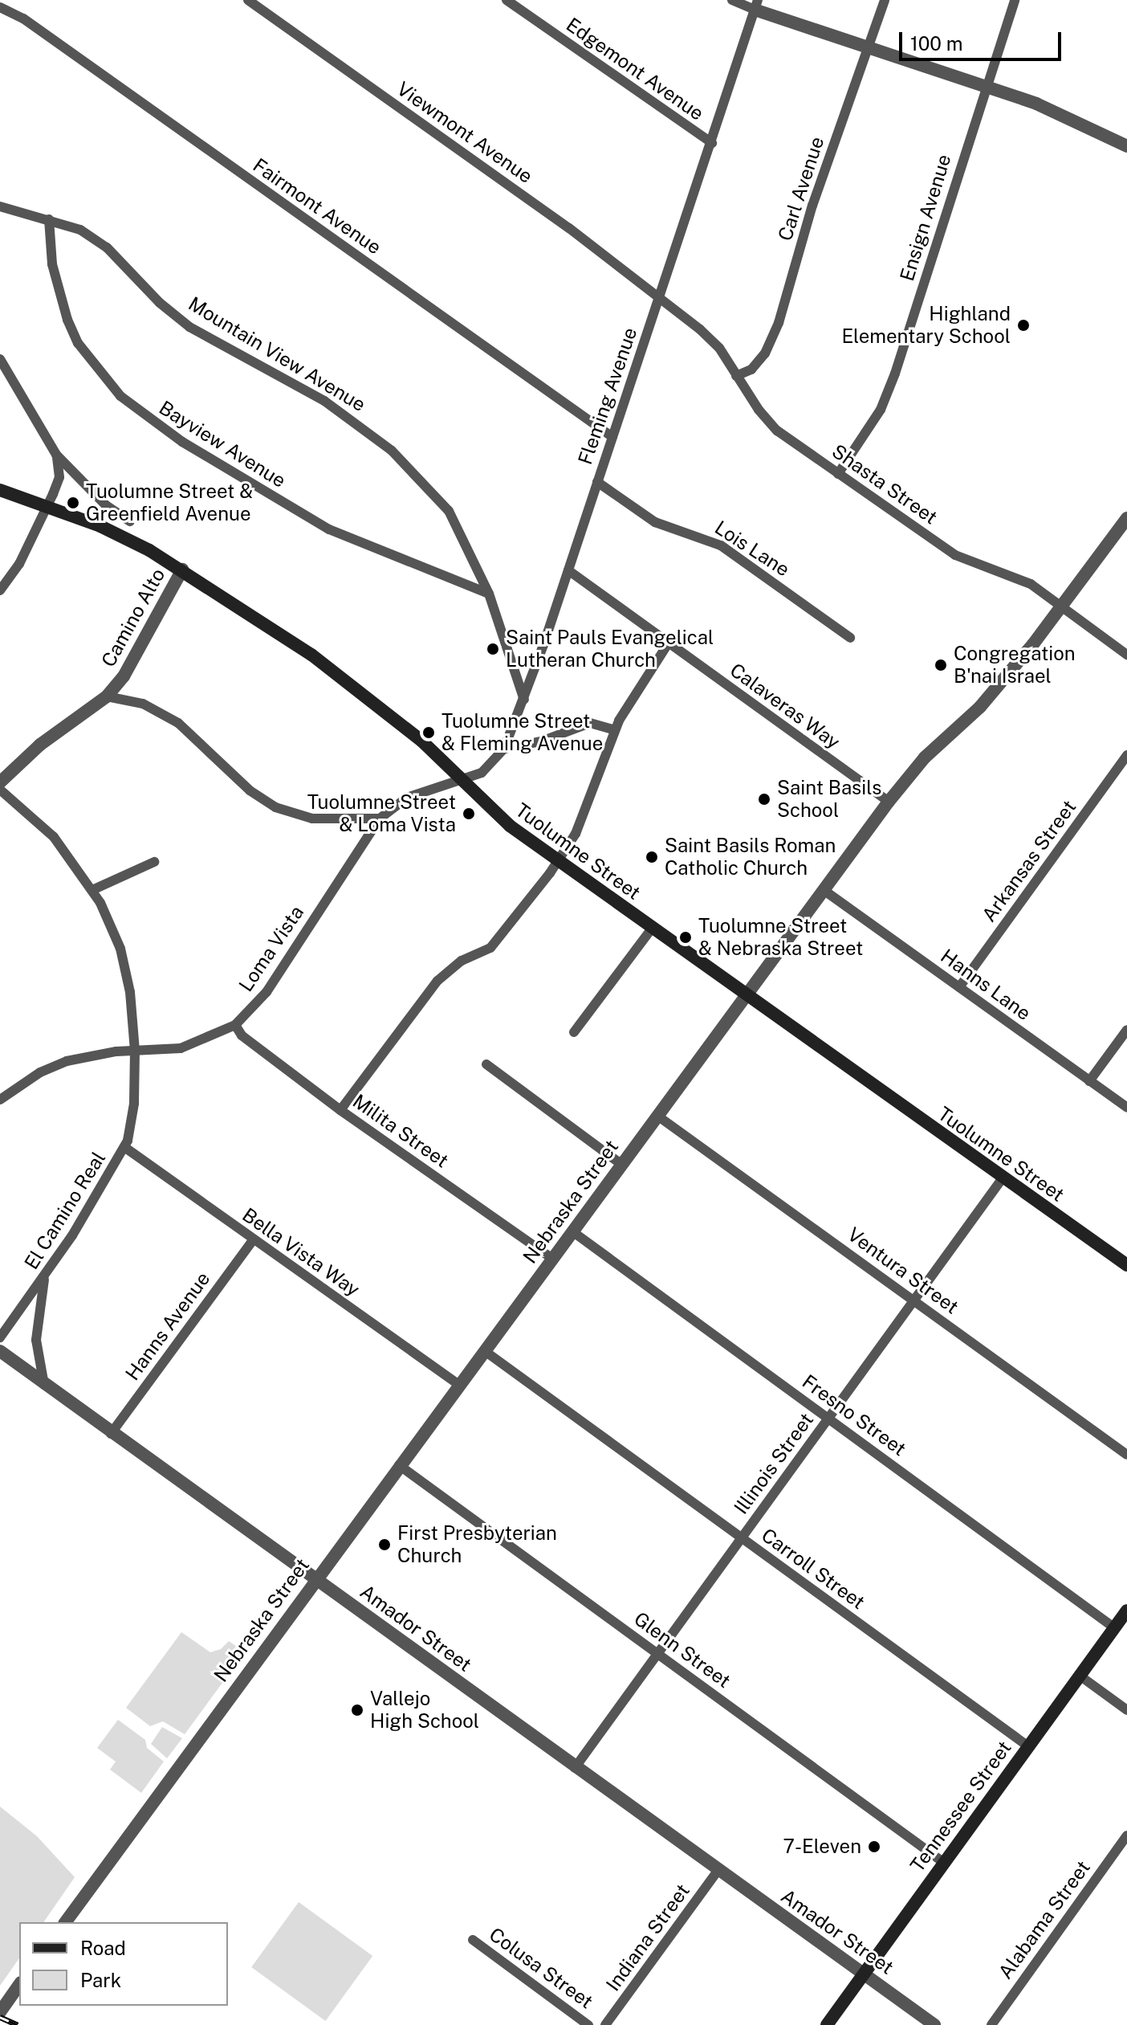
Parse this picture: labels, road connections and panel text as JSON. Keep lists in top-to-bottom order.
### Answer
{
  "streets": {
    "main road": ["Tuolumne Street", "Tennessee Street"],
    "street": [
      "Edgemont Avenue",
      "Viewmont Avenue",
      "Carl Avenue",
      "Fairmont Avenue",
      "Ensign Avenue",
      "Mountain View Avenue",
      "Fleming Avenue",
      "Bayview Avenue",
      "Shasta Street",
      "Lois Lane",
      "Camino Alto",
      "Calaveras Way",
      "Arkansas Street",
      "Loma Vista",
      "Hanns Lane",
      "Milita Street",
      "Nebraska Street",
      "El Camino Real",
      "Bella Vista Way",
      "Ventura Street",
      "Hanns Avenue",
      "Fresno Street",
      "Illinois Street",
      "Carroll Street",
      "Amador Street",
      "Glenn Street",
      "Alabama Street",
      "Indiana Street",
      "Colusa Street"
    ]
  },
  "crossings": [
    ["Edgemont Avenue", "Fleming Avenue"],
    ["Viewmont Avenue", "Fleming Avenue"],
    ["Viewmont Avenue", "Shasta Street"],
    ["Carl Avenue", "Shasta Street"],
    ["Fairmont Avenue", "Fleming Avenue"],
    ["Ensign Avenue", "Shasta Street"],
    ["Mountain View Avenue", "Fleming Avenue"],
    ["Mountain View Avenue", "Bayview Avenue"],
    ["Fleming Avenue", "Shasta Street"],
    ["Fleming Avenue", "Lois Lane"],
    ["Fleming Avenue", "Calaveras Way"],
    ["Fleming Avenue", "Tuolumne Street"],
    ["Fleming Avenue", "Loma Vista"],
    ["Shasta Street", "Nebraska Street"],
    ["Camino Alto", "Tuolumne Street"],
    ["Calaveras Way", "Nebraska Street"],
    ["Tuolumne Street", "Loma Vista"],
    ["Tuolumne Street", "Nebraska Street"],
    ["Tuolumne Street", "Illinois Street"],
    ["Arkansas Street", "Hanns Lane"],
    ["Loma Vista", "Milita Street"],
    ["Loma Vista", "El Camino Real"],
    ["Hanns Lane", "Nebraska Street"],
    ["Milita Street", "Nebraska Street"],
    ["Nebraska Street", "Bella Vista Way"],
    ["Nebraska Street", "Ventura Street"],
    ["Nebraska Street", "Fresno Street"],
    ["Nebraska Street", "Carroll Street"],
    ["Nebraska Street", "Amador Street"],
    ["Nebraska Street", "Glenn Street"],
    ["El Camino Real", "Bella Vista Way"],
    ["Bella Vista Way", "Hanns Avenue"],
    ["Ventura Street", "Illinois Street"],
    ["Hanns Avenue", "Amador Street"],
    ["Fresno Street", "Illinois Street"],
    ["Fresno Street", "Tennessee Street"],
    ["Illinois Street", "Carroll Street"],
    ["Illinois Street", "Amador Street"],
    ["Illinois Street", "Glenn Street"],
    ["Carroll Street", "Tennessee Street"],
    ["Amador Street", "Tennessee Street"],
    ["Amador Street", "Indiana Street"],
    ["Glenn Street", "Tennessee Street"]
  ],
  "places": [
    "Highland Elementary School",
    "Tuolumne Street & Greenfield Avenue",
    "Saint Pauls Evangelical Lutheran Church",
    "Congregation B'nai Israel",
    "Tuolumne Street & Fleming Avenue",
    "Saint Basils School",
    "Tuolumne Street & Loma Vista",
    "Saint Basils Roman Catholic Church",
    "Tuolumne Street & Nebraska Street",
    "First Presbyterian Church",
    "Vallejo High School",
    "7-Eleven"
  ],
  "legend": ["Road", "Park"],
  "scale_bar": "100 m"
}
